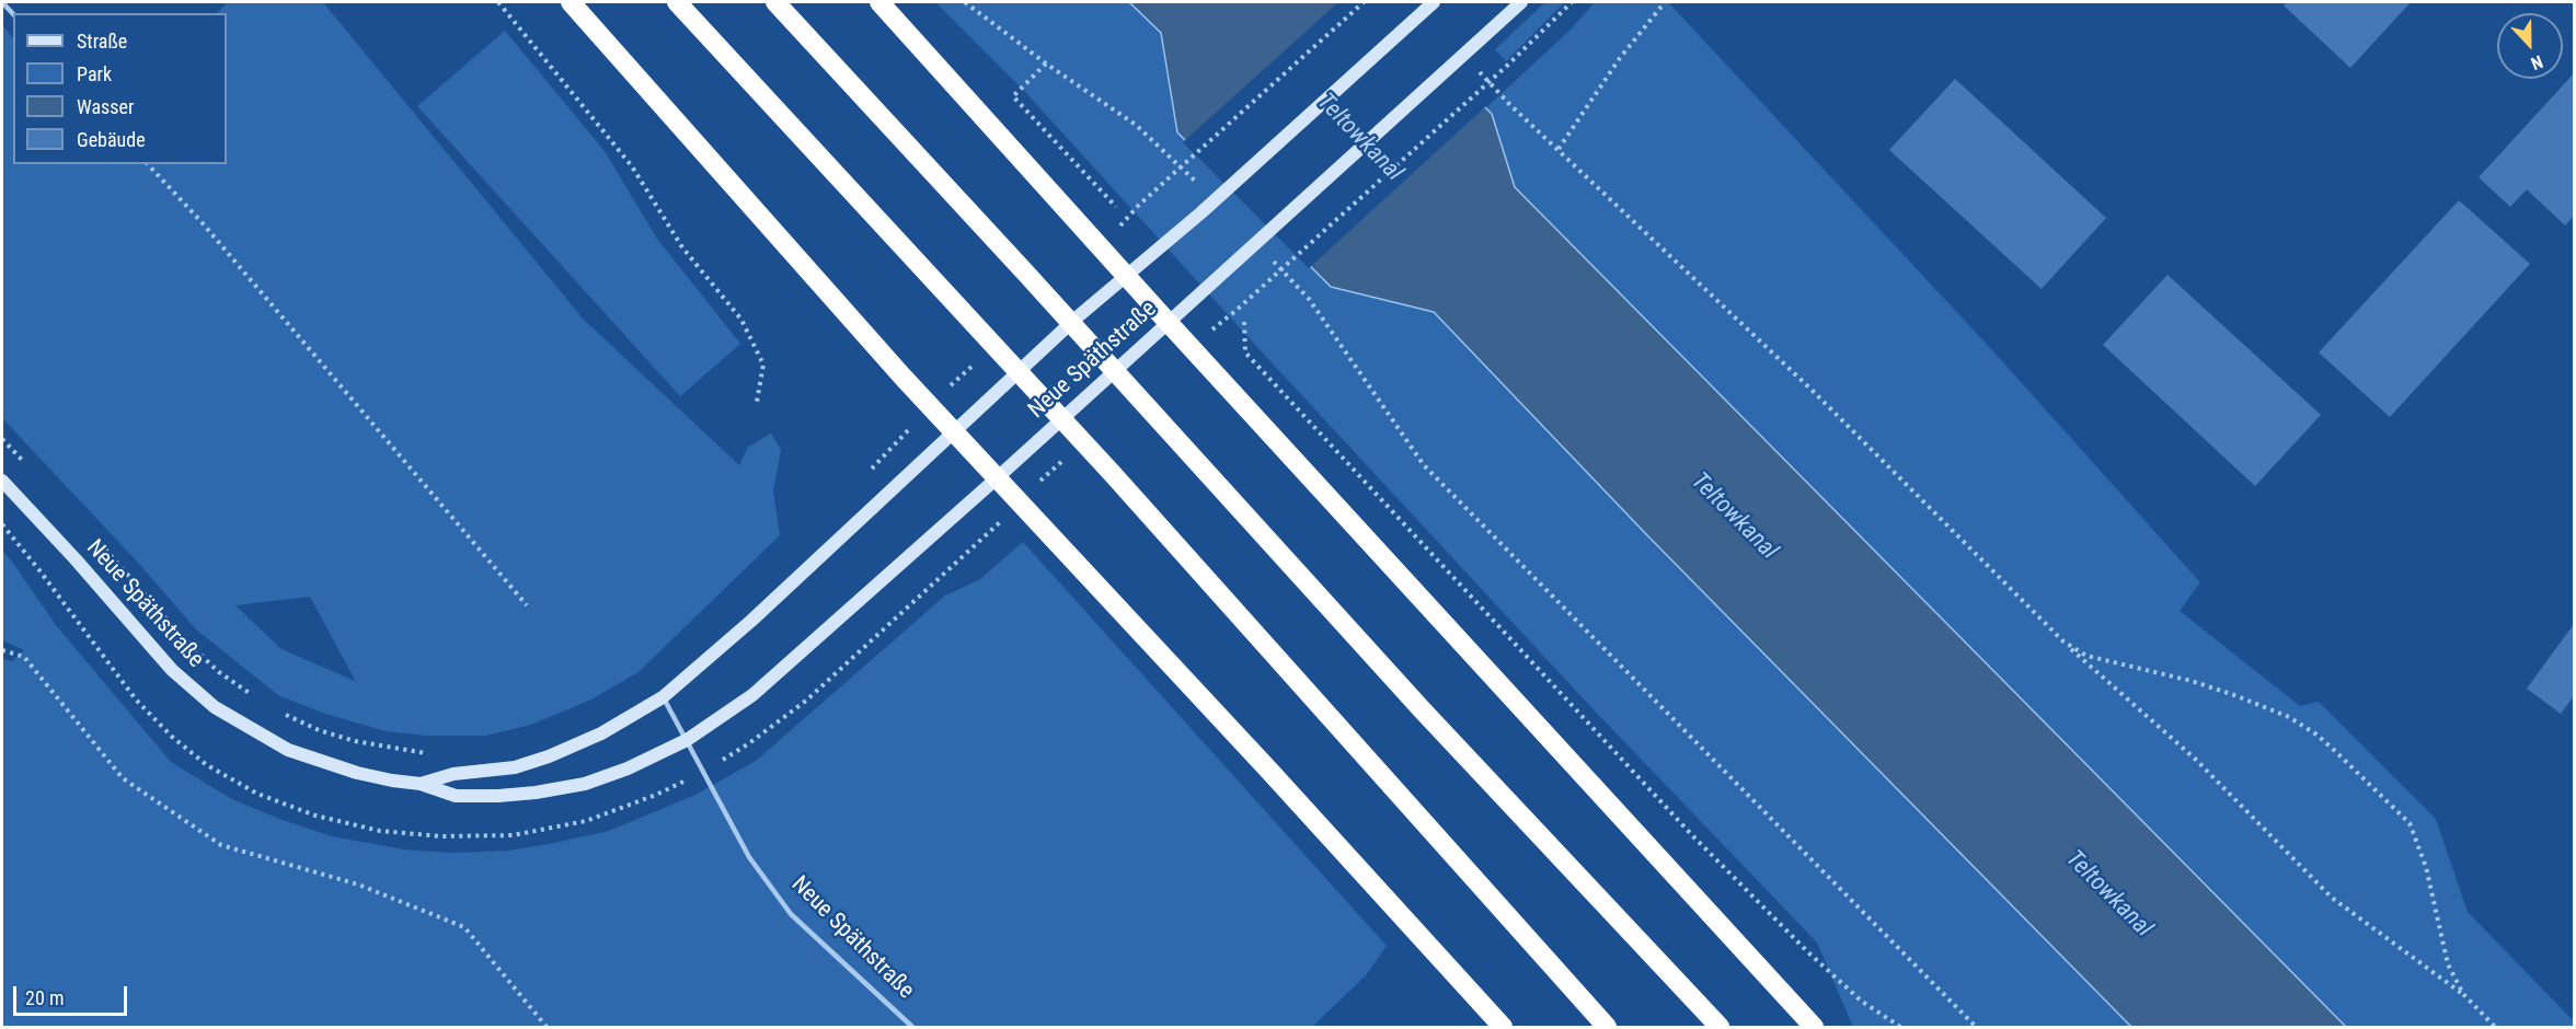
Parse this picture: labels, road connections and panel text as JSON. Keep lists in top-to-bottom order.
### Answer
{
  "streets": {
    "main road": ["Neue Späthstraße"]
  },
  "water": ["Teltowkanal"],
  "legend": [
    "Straße",
    "Park",
    "Wasser",
    "Gebäude"
  ],
  "scale_bar": "20 m",
  "north": "bottom"
}
